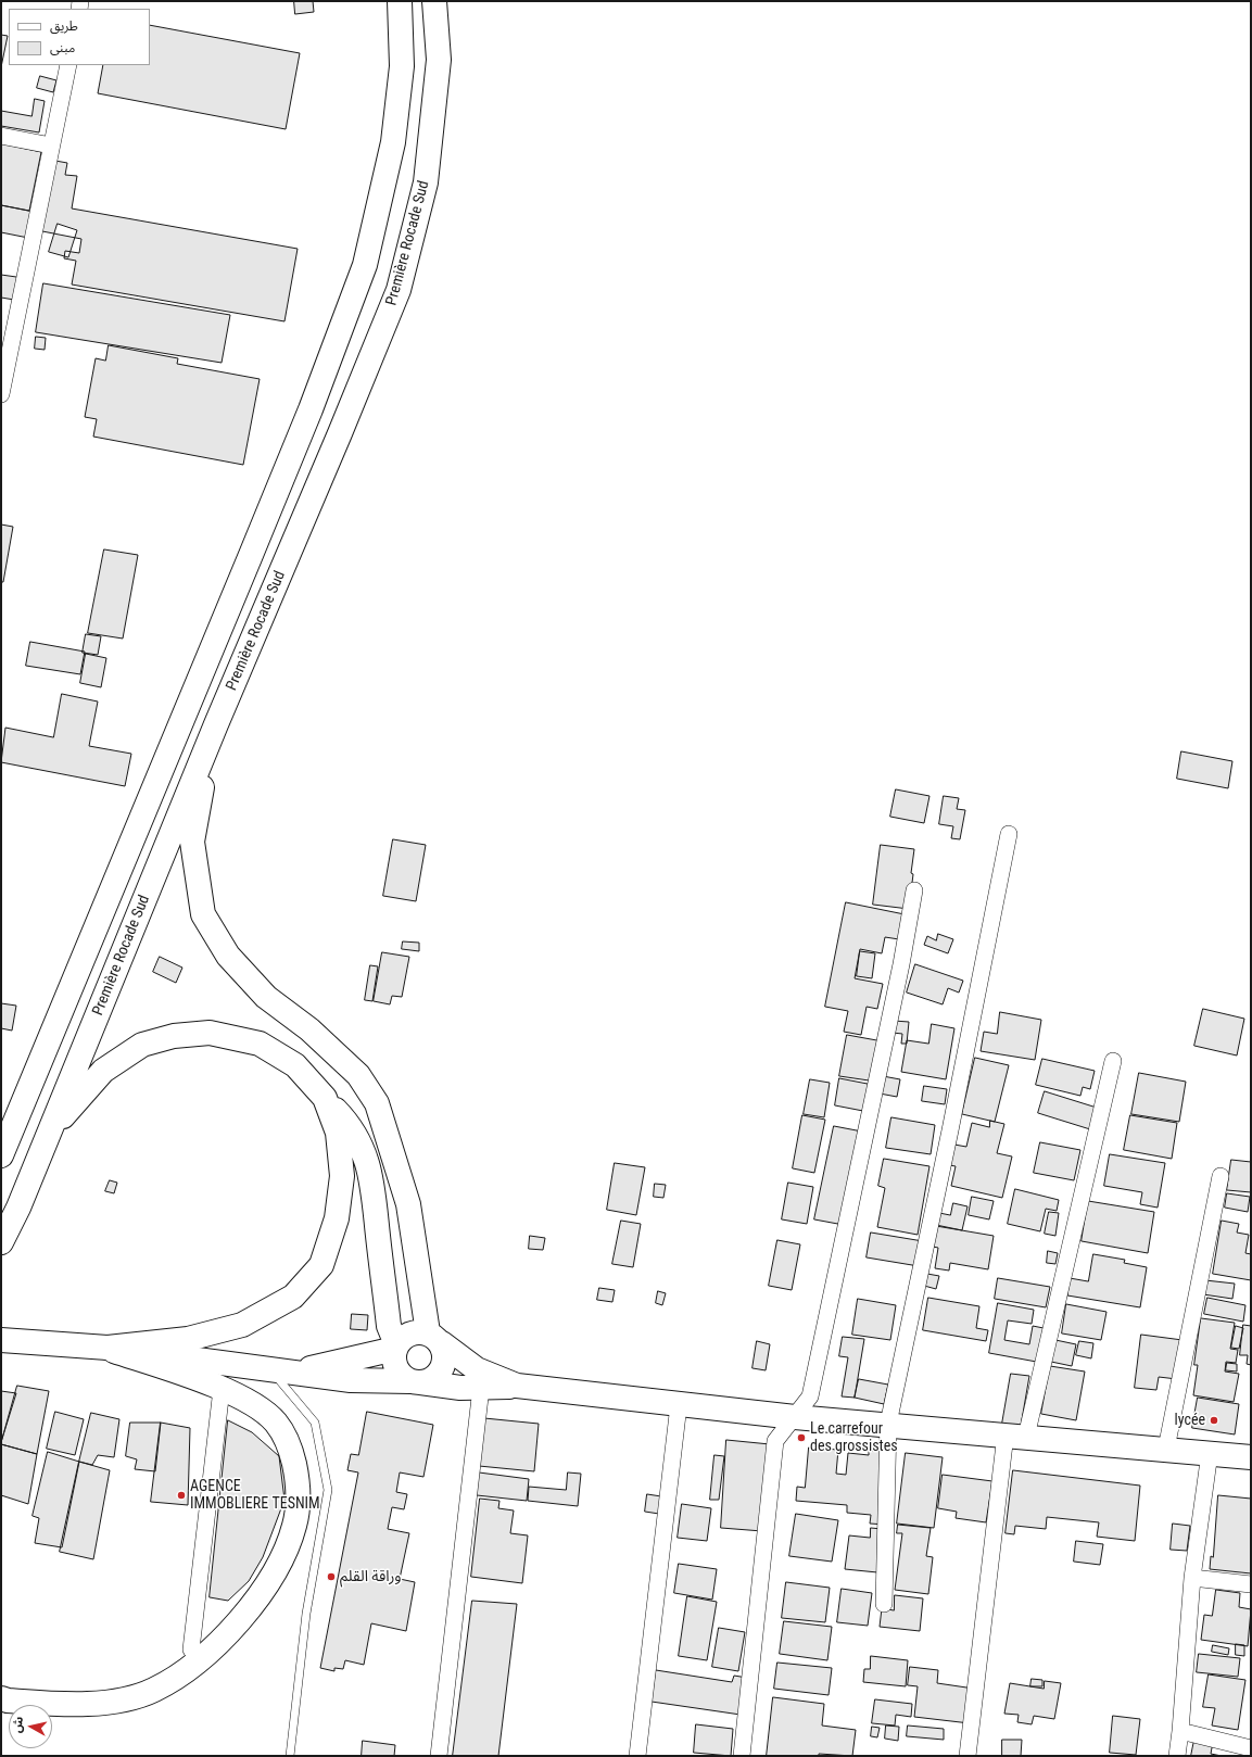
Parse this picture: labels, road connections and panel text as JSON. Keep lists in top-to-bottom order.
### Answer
{
  "streets": {
    "main road": ["Première Rocade Sud"]
  },
  "places": [
    "lycée",
    "Le carrefour des grossistes",
    "AGENCE IMMOBLIERE TESNIM",
    "وراقة القلم"
  ],
  "legend": ["طريق", "مبنى"],
  "north": "left"
}
